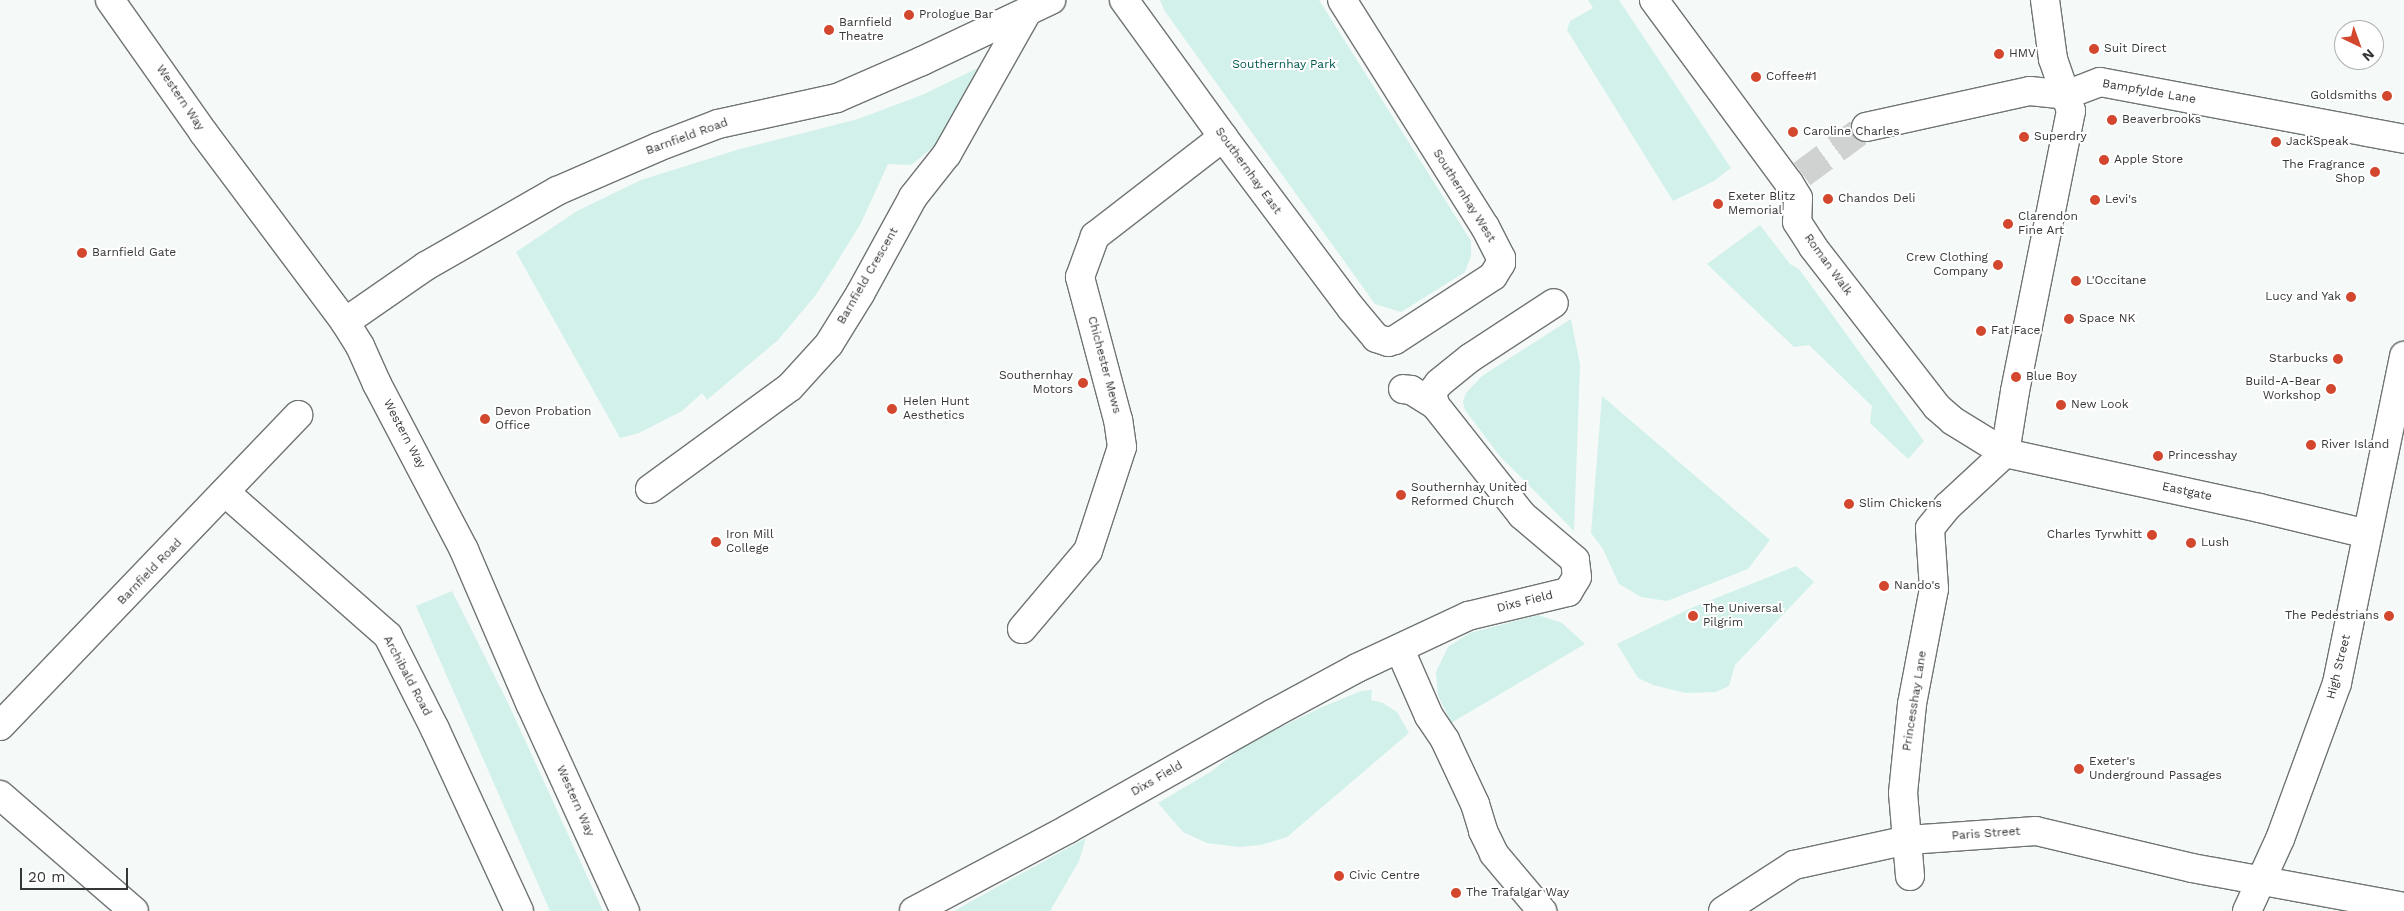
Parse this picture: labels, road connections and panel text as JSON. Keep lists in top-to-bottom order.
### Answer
{
  "streets": {
    "street": [
      "Bampfylde Lane",
      "Western Way",
      "Barnfield Road",
      "Southernhay East",
      "Southernhay West",
      "Roman Walk",
      "Barnfield Crescent",
      "Chichester Mews",
      "Eastgate",
      "Dixs Field",
      "High Street",
      "Archibald Road",
      "Princesshay Lane",
      "Paris Street"
    ]
  },
  "crossings": [
    ["Western Way", "Barnfield Road"],
    ["Barnfield Road", "Barnfield Crescent"],
    ["Barnfield Road", "Archibald Road"],
    ["Southernhay East", "Southernhay West"],
    ["Southernhay East", "Chichester Mews"],
    ["Roman Walk", "Eastgate"],
    ["Roman Walk", "Princesshay Lane"],
    ["Eastgate", "High Street"],
    ["Eastgate", "Princesshay Lane"],
    ["High Street", "Paris Street"],
    ["Princesshay Lane", "Paris Street"]
  ],
  "parks": ["Southernhay Park"],
  "places": [
    "Prologue Bar",
    "Barnfield Theatre",
    "Suit Direct",
    "HMV",
    "Coffee#1",
    "Goldsmiths",
    "Beaverbrooks",
    "Caroline Charles",
    "Superdry",
    "JackSpeak",
    "Apple Store",
    "The Fragrance Shop",
    "Chandos Deli",
    "Levi's",
    "Exeter Blitz Memorial",
    "Clarendon Fine Art",
    "Barnfield Gate",
    "Crew Clothing Company",
    "L'Occitane",
    "Lucy and Yak",
    "Space NK",
    "Fat Face",
    "Starbucks",
    "Blue Boy",
    "Southernhay Motors",
    "Build-A-Bear Workshop",
    "New Look",
    "Helen Hunt Aesthetics",
    "Devon Probation Office",
    "River Island",
    "Princesshay",
    "Southernhay United Reformed Church",
    "Slim Chickens",
    "Charles Tyrwhitt",
    "Iron Mill College",
    "Lush",
    "Nando's",
    "The Universal Pilgrim",
    "The Pedestrians",
    "Exeter's Underground Passages",
    "Civic Centre",
    "The Trafalgar Way"
  ],
  "scale_bar": "20 m",
  "north": "bottom right"
}
